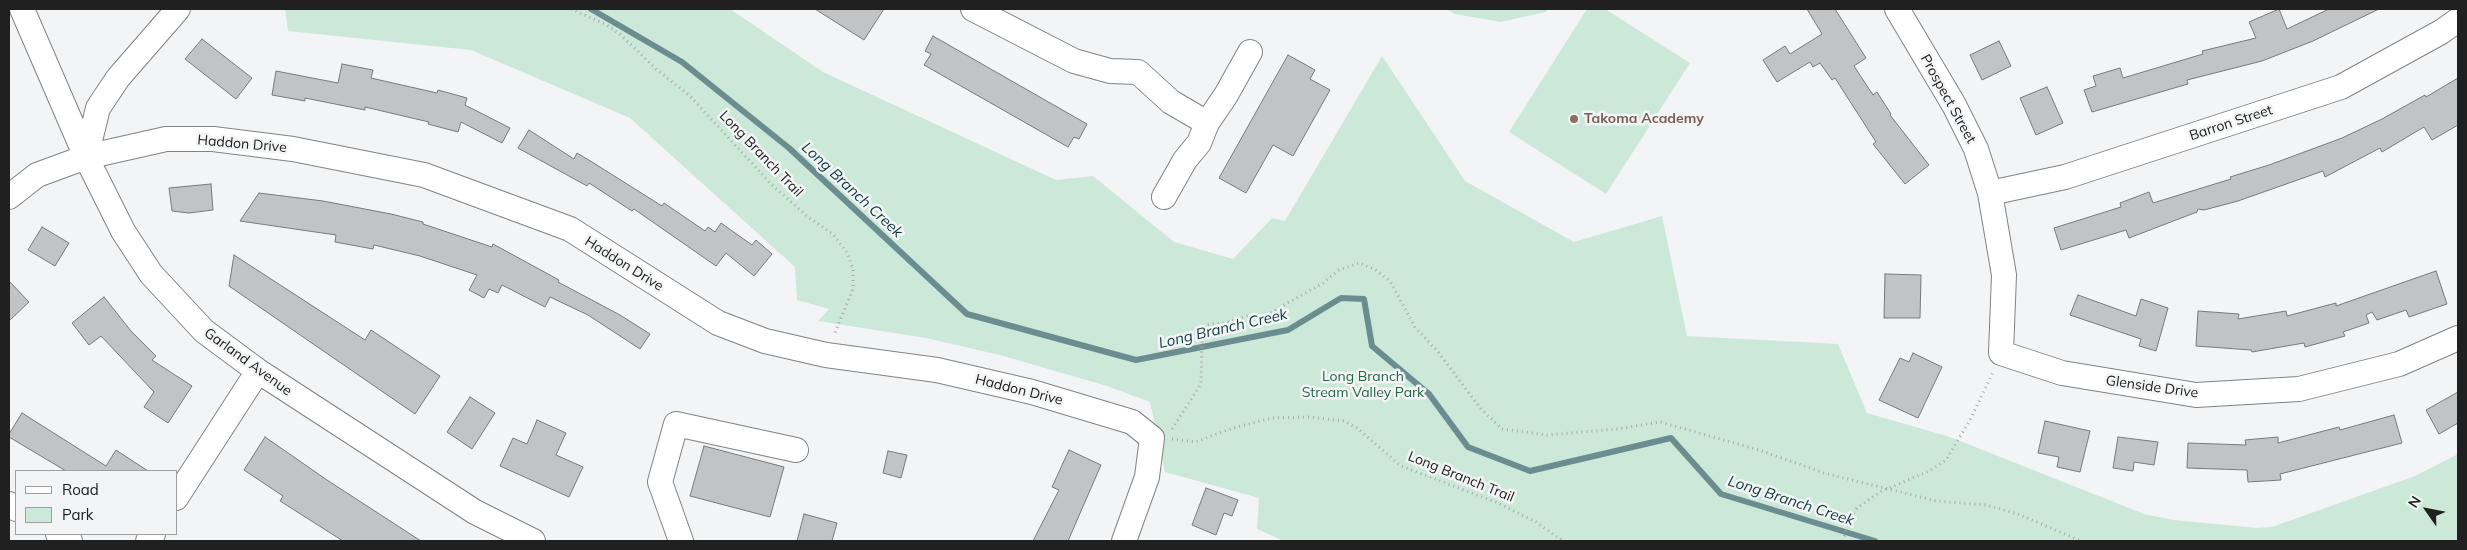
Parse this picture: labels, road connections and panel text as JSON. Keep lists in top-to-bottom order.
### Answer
{
  "streets": {
    "street": [
      "Prospect Street",
      "Barron Street",
      "Haddon Drive",
      "Garland Avenue",
      "Glenside Drive"
    ],
    "path": ["Long Branch Trail"]
  },
  "crossings": [
    ["Prospect Street", "Barron Street"],
    ["Haddon Drive", "Long Branch Trail"],
    ["Haddon Drive", "Garland Avenue"]
  ],
  "water": ["Long Branch Creek"],
  "parks": ["Long Branch Stream Valley Park"],
  "places": ["Takoma Academy"],
  "legend": ["Road", "Park"],
  "north": "top left"
}
